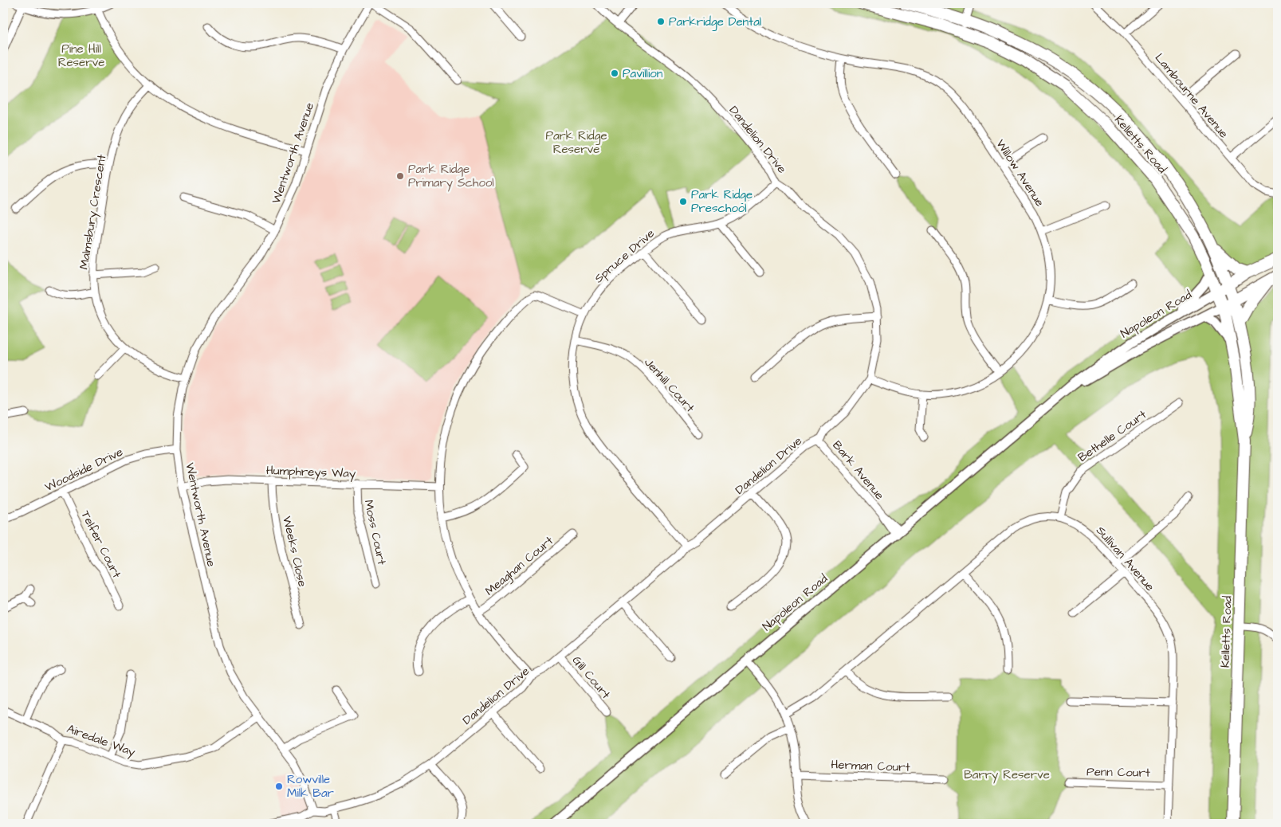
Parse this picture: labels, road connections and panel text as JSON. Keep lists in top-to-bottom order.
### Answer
{
  "streets": {
    "main road": ["Kelletts Road", "Napoleon Road"],
    "street": [
      "Lambourne Avenue",
      "Dandelion Drive",
      "Wentworth Avenue",
      "Willow Avenue",
      "Malmsbury Crescent",
      "Spruce Drive",
      "Jenhill Court",
      "Bethelle Court",
      "Woodside Drive",
      "Bark Avenue",
      "Humphreys Way",
      "Moss Court",
      "Telfer Court",
      "Weeks Close",
      "Sullivan Avenue",
      "Meaghan Court",
      "Gill Court",
      "Airedale Way",
      "Herman Court",
      "Penn Court"
    ]
  },
  "crossings": [
    ["Dandelion Drive", "Wentworth Avenue"],
    ["Dandelion Drive", "Willow Avenue"],
    ["Dandelion Drive", "Spruce Drive"],
    ["Dandelion Drive", "Bark Avenue"],
    ["Dandelion Drive", "Gill Court"],
    ["Kelletts Road", "Napoleon Road"],
    ["Wentworth Avenue", "Malmsbury Crescent"],
    ["Wentworth Avenue", "Woodside Drive"],
    ["Wentworth Avenue", "Humphreys Way"],
    ["Wentworth Avenue", "Airedale Way"],
    ["Spruce Drive", "Jenhill Court"],
    ["Napoleon Road", "Bark Avenue"],
    ["Bethelle Court", "Sullivan Avenue"],
    ["Woodside Drive", "Telfer Court"],
    ["Humphreys Way", "Moss Court"],
    ["Humphreys Way", "Weeks Close"],
    ["Sullivan Avenue", "Penn Court"]
  ],
  "parks": ["Pine Hill Reserve", "Park Ridge Reserve", "Barry Reserve"],
  "places": [
    "Parkridge Dental",
    "Pavillion",
    "Park Ridge Primary School",
    "Park Ridge Preschool",
    "Rowville Milk Bar"
  ]
}
